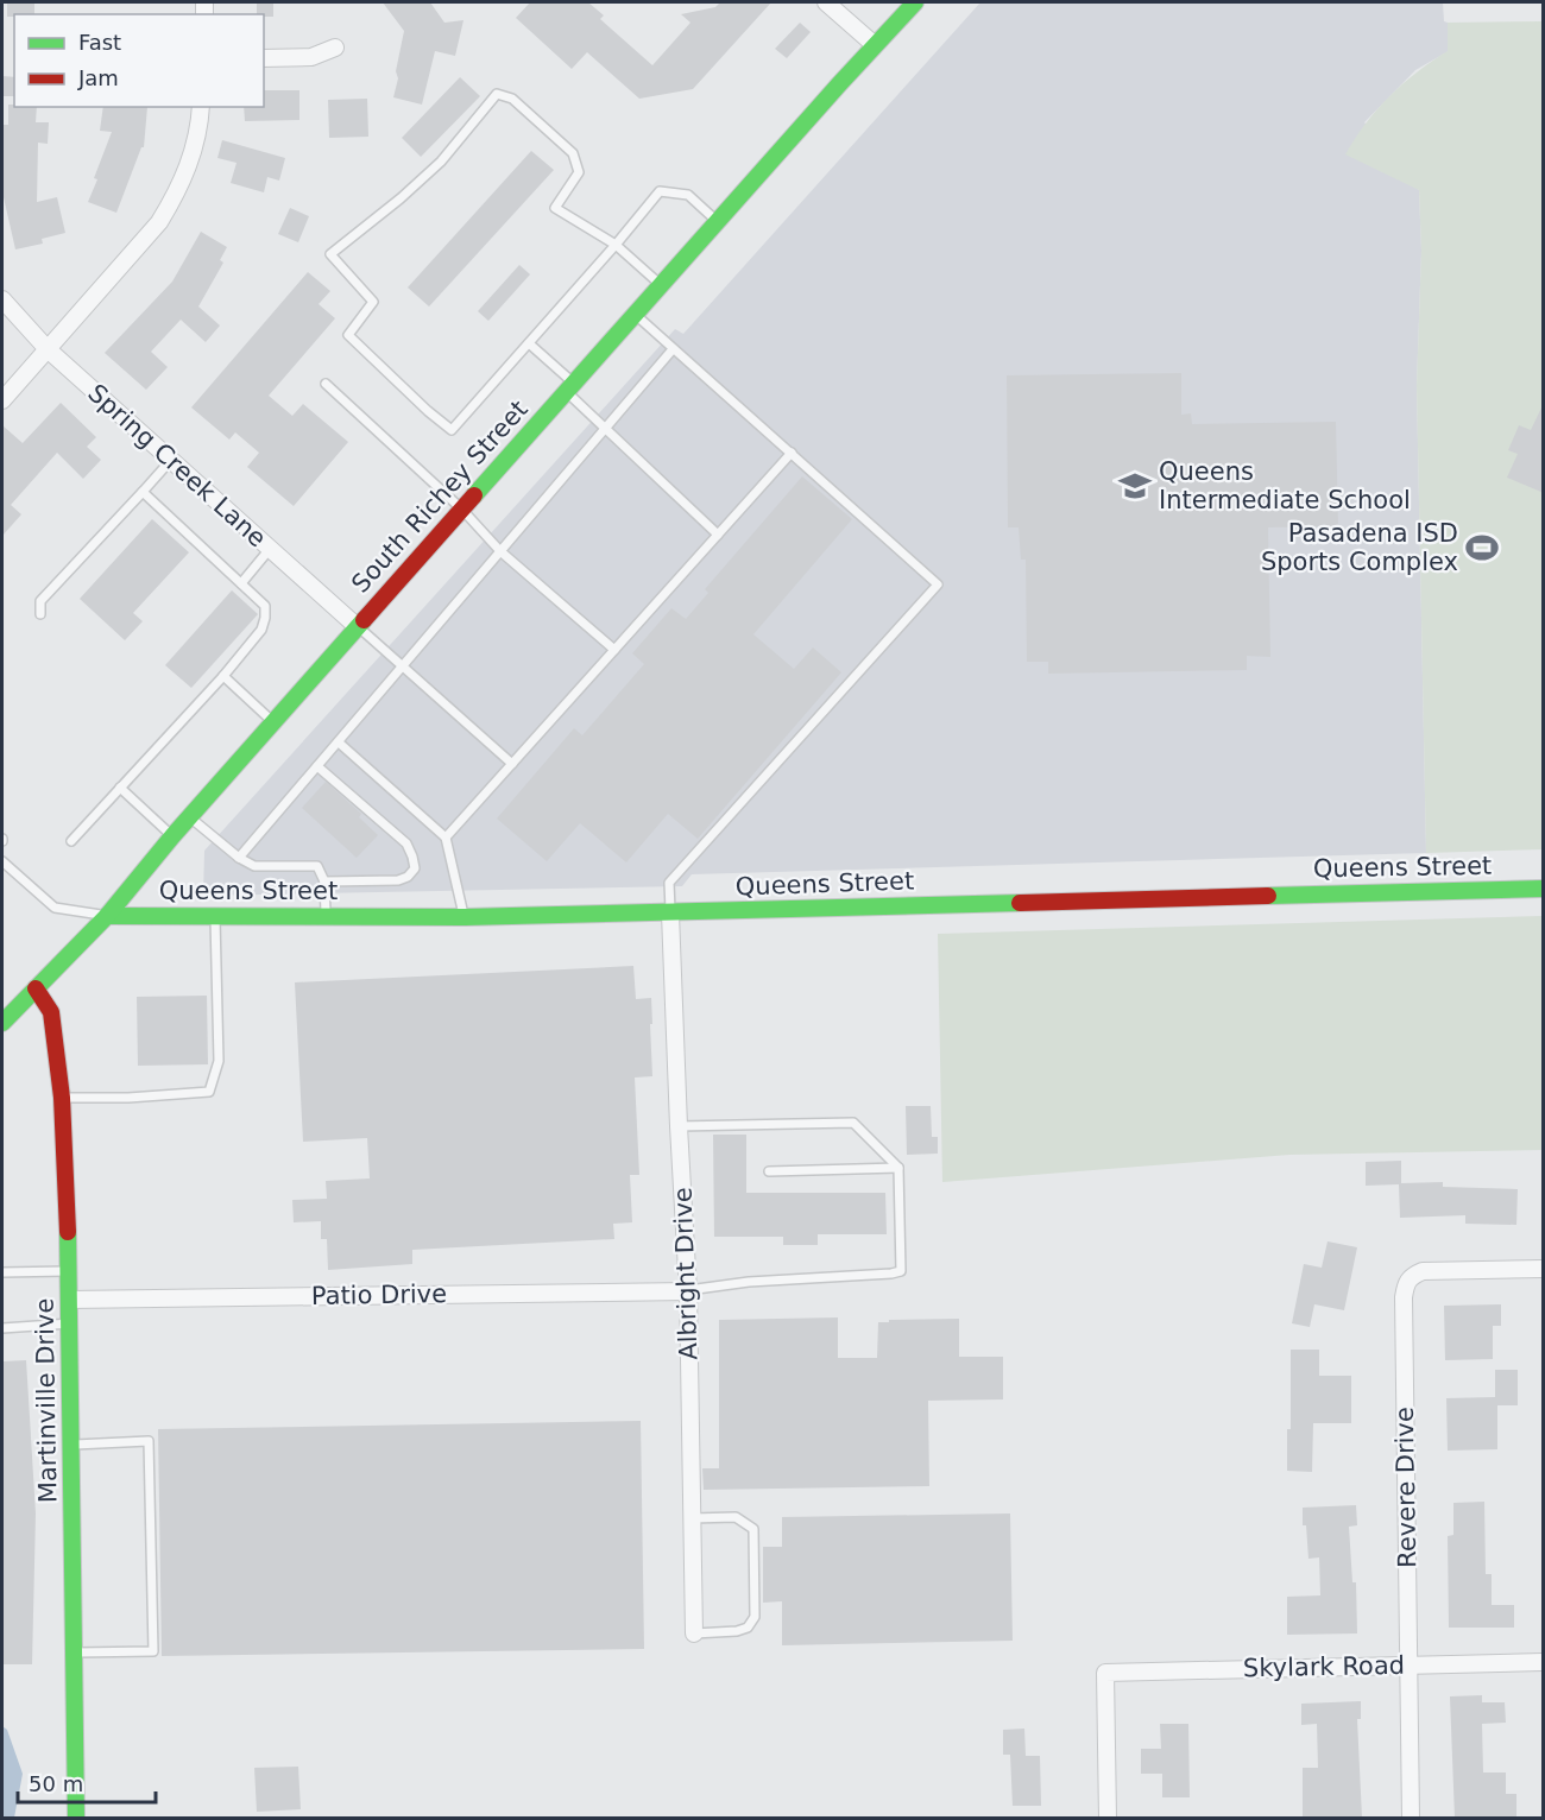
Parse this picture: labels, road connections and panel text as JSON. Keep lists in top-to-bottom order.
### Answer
{
  "streets": {
    "street": [
      "Spring Creek Lane",
      "South Richey Street",
      "Queens Street",
      "Albright Drive",
      "Patio Drive",
      "Martinville Drive",
      "Revere Drive",
      "Skylark Road"
    ]
  },
  "crossings": [
    ["Spring Creek Lane", "South Richey Street"],
    ["South Richey Street", "Queens Street"],
    ["South Richey Street", "Martinville Drive"],
    ["Queens Street", "Albright Drive"],
    ["Albright Drive", "Patio Drive"],
    ["Patio Drive", "Martinville Drive"],
    ["Revere Drive", "Skylark Road"]
  ],
  "places": {
    "school or university": ["Queens Intermediate School"],
    "sports": ["Pasadena ISD Sports Complex"]
  },
  "legend": ["Fast", "Jam"],
  "scale_bar": "50 m"
}
